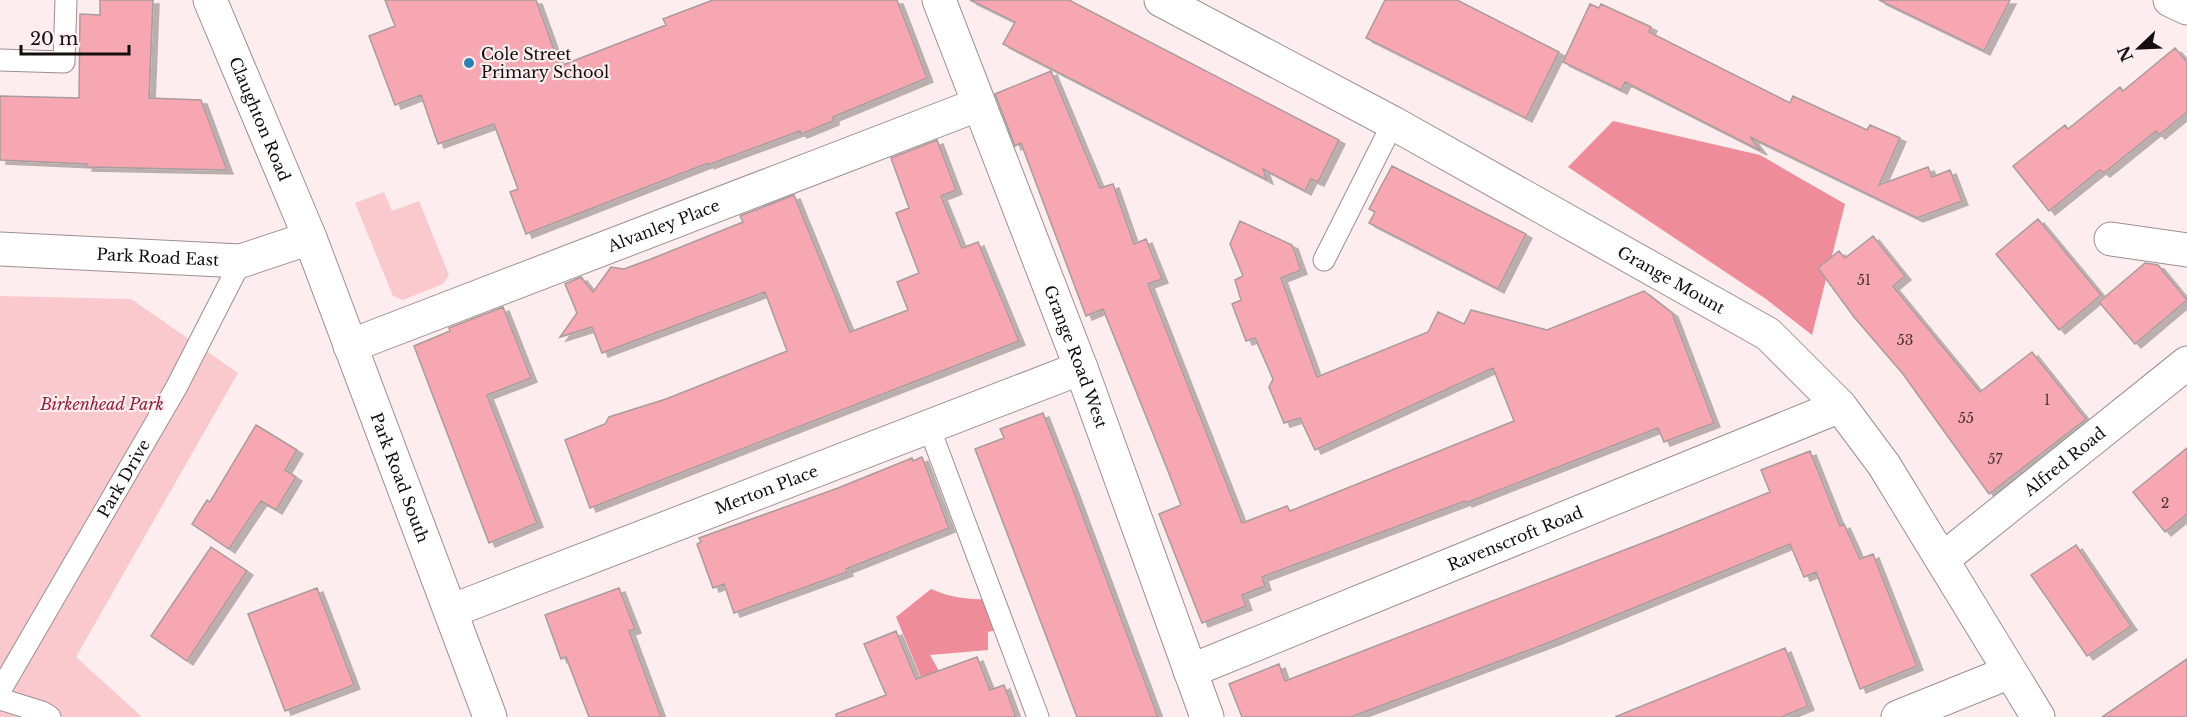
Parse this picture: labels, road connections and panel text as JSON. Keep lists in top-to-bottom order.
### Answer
{
  "streets": {
    "street": [
      "Claughton Road",
      "Alvanley Place",
      "Park Road East",
      "Grange Mount",
      "Grange Road West",
      "Alfred Road",
      "Park Road South",
      "Merton Place",
      "Ravenscroft Road"
    ],
    "lane": ["Park Drive"]
  },
  "crossings": [
    ["Claughton Road", "Park Road East"],
    ["Claughton Road", "Park Road South"],
    ["Alvanley Place", "Grange Road West"],
    ["Alvanley Place", "Park Road South"],
    ["Park Road East", "Park Road South"],
    ["Park Road East", "Park Drive"],
    ["Grange Mount", "Alfred Road"],
    ["Grange Mount", "Ravenscroft Road"],
    ["Grange Road West", "Merton Place"],
    ["Grange Road West", "Ravenscroft Road"],
    ["Park Road South", "Merton Place"]
  ],
  "parks": ["Birkenhead Park"],
  "places": ["Cole Street Primary School"],
  "house_numbers": [
    "51",
    "53",
    "1",
    "55",
    "57",
    "2"
  ],
  "scale_bar": "20 m",
  "north": "bottom left"
}
